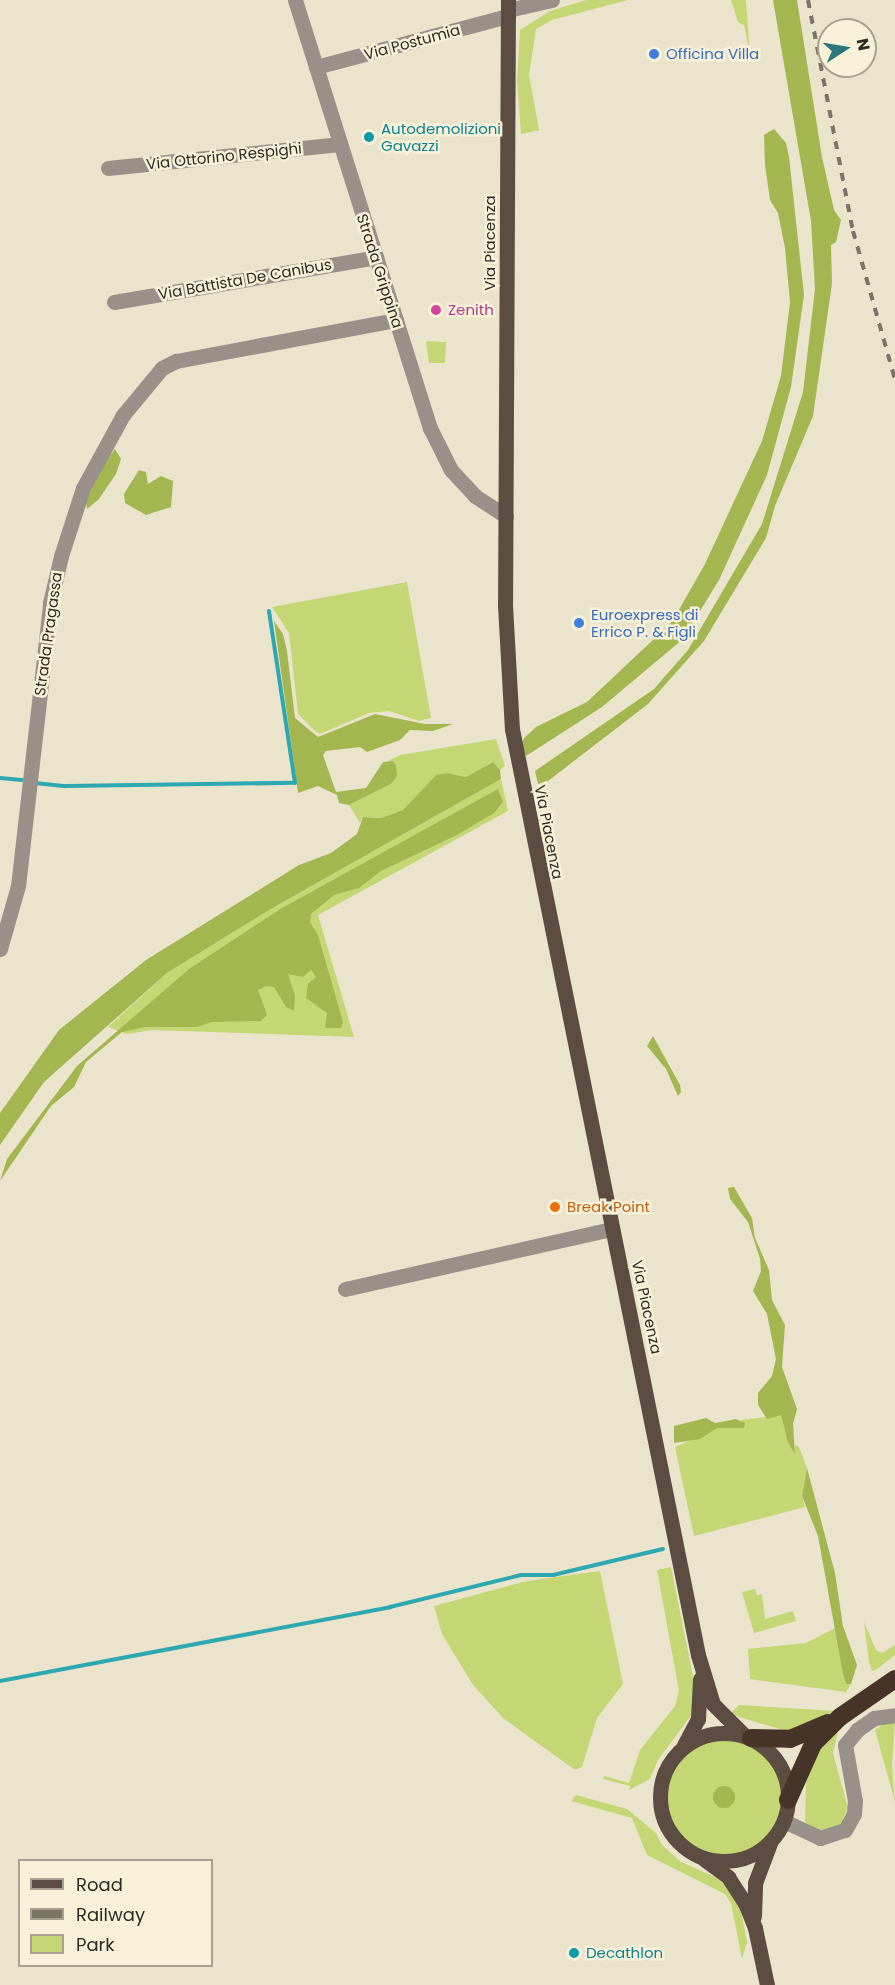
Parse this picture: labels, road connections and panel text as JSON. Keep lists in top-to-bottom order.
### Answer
{
  "streets": {
    "main road": ["Via Piacenza"],
    "street": [
      "Via Postumia",
      "Via Ottorino Respighi",
      "Strada Grippina",
      "Via Battista De Canibus",
      "Strada Pragassa"
    ]
  },
  "crossings": [
    ["Via Postumia", "Via Piacenza"],
    ["Via Postumia", "Strada Grippina"],
    ["Via Ottorino Respighi", "Strada Grippina"],
    ["Via Piacenza", "Strada Grippina"],
    ["Strada Grippina", "Via Battista De Canibus"],
    ["Strada Grippina", "Strada Pragassa"]
  ],
  "places": [
    "Officina Villa",
    "Autodemolizioni Gavazzi",
    "Zenith",
    "Euroexpress di Errico P. & Figli",
    "Break Point",
    "Decathlon"
  ],
  "legend": ["Road", "Railway", "Park"],
  "north": "right"
}
